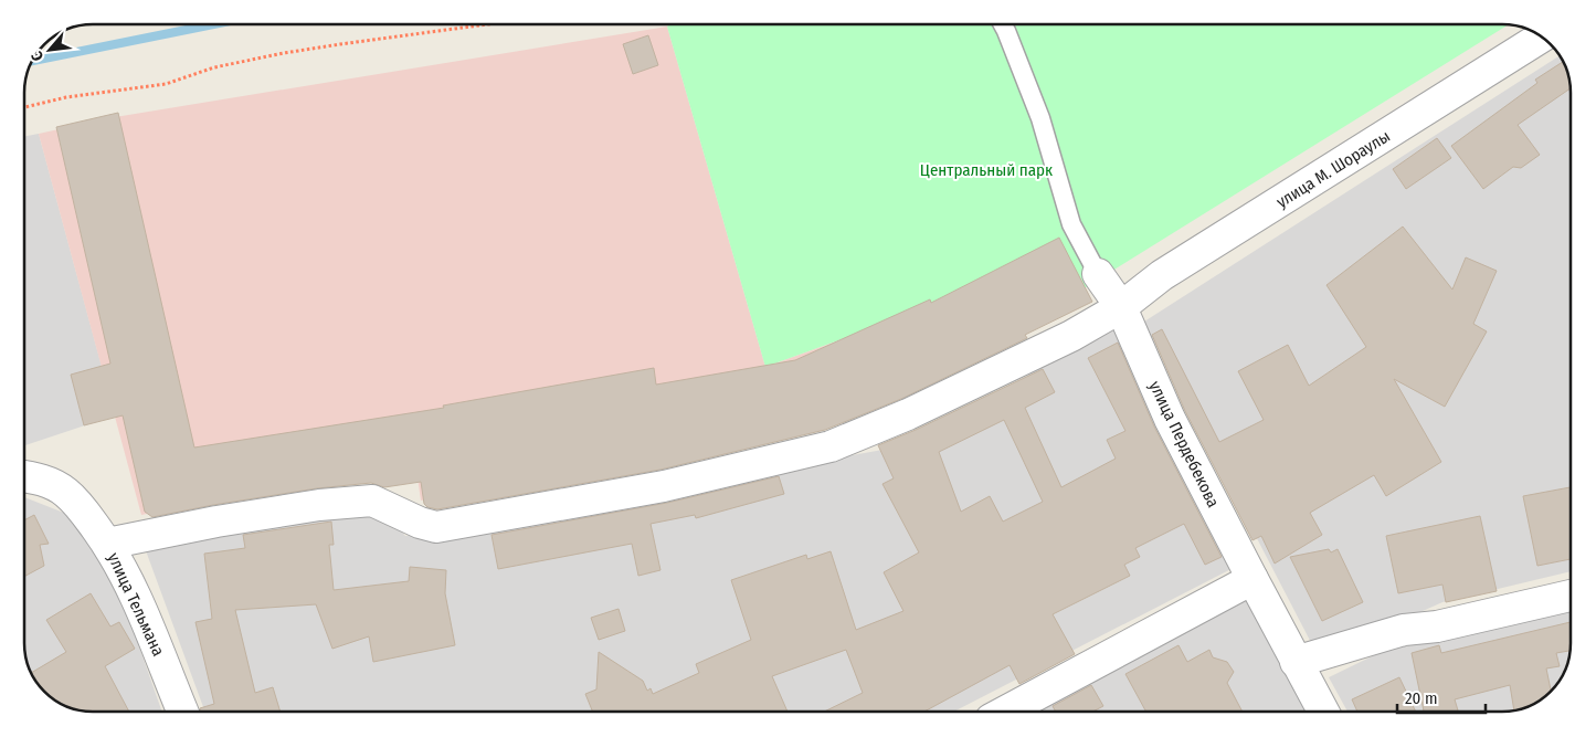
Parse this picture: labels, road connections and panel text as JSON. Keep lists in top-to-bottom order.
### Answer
{
  "streets": {
    "street": ["улица М. Шораулы", "улица Пердебекова", "улица Тельмана"]
  },
  "crossings": [
    ["улица М. Шораулы", "улица Пердебекова"],
    ["улица М. Шораулы", "улица Тельмана"]
  ],
  "parks": ["Центральный парк"],
  "scale_bar": "20 m",
  "north": "bottom left"
}
